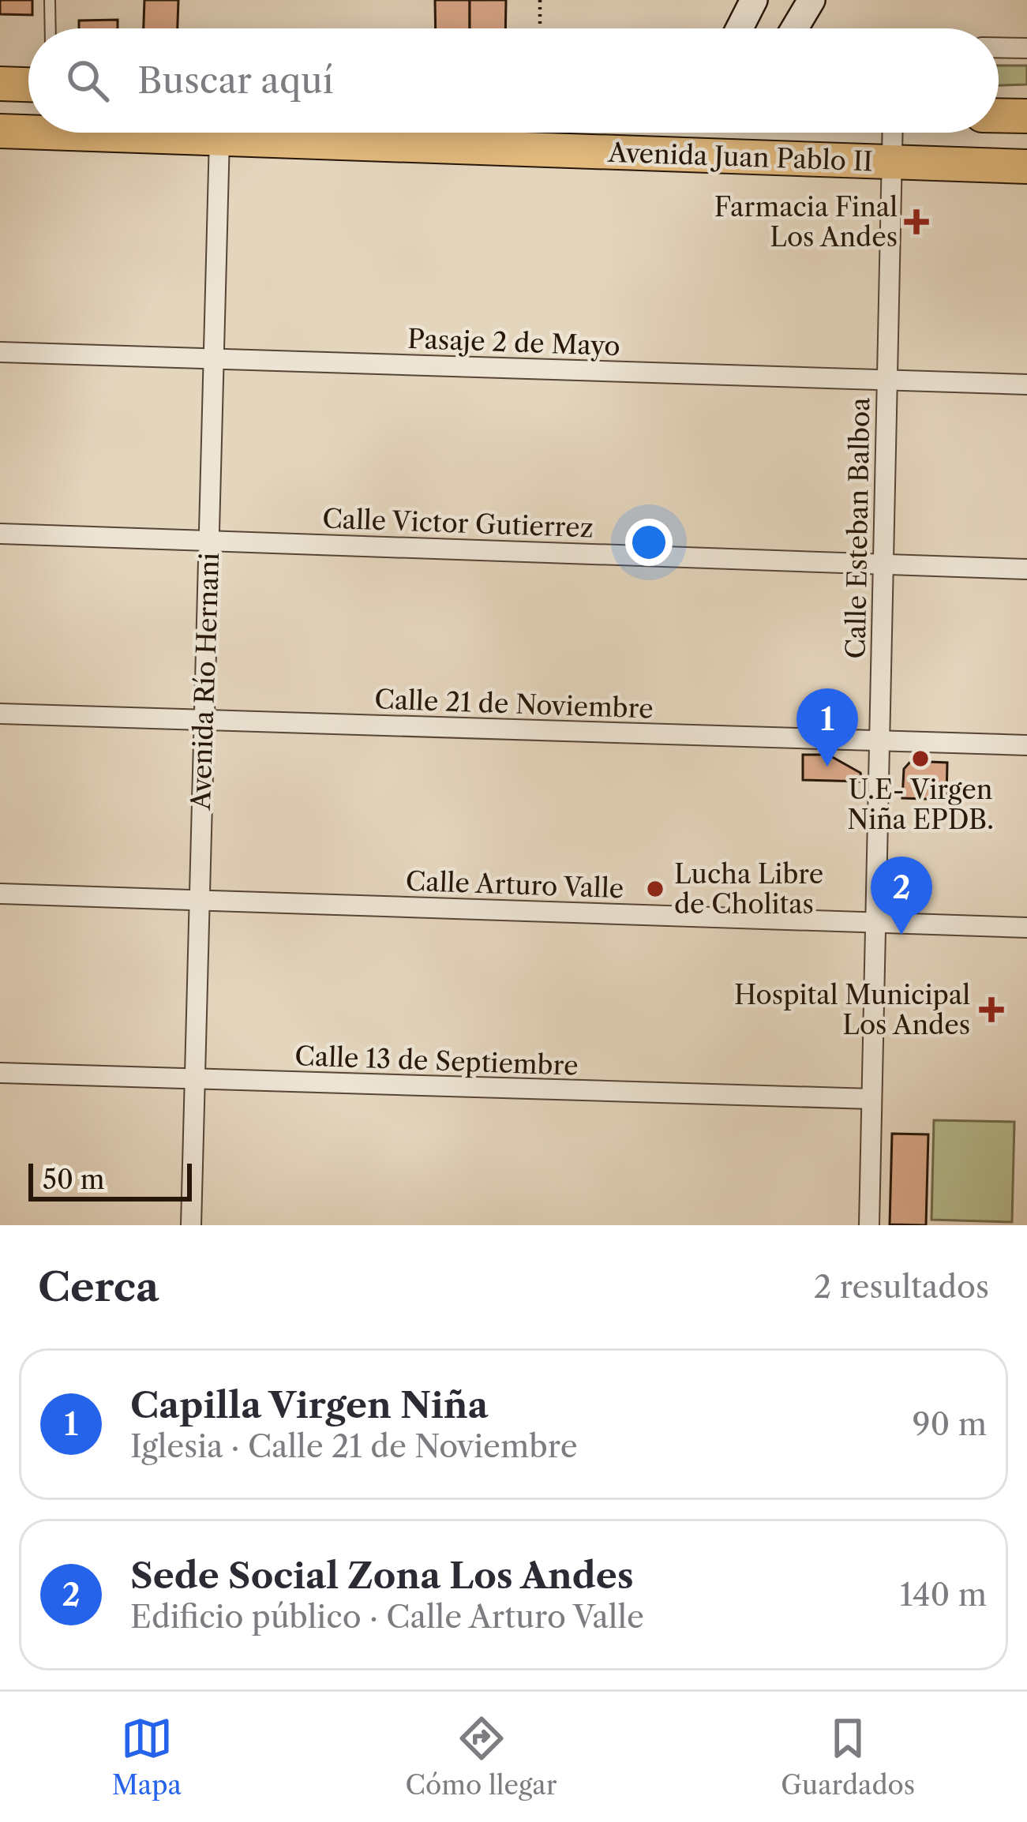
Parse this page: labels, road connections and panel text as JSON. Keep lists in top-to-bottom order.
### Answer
{
  "streets": {
    "highway": ["Avenida Juan Pablo II"],
    "street": [
      "Pasaje 2 de Mayo",
      "Calle Victor Gutierrez",
      "Calle Esteban Balboa",
      "Avenida Río Hernani",
      "Calle 21 de Noviembre",
      "Calle Arturo Valle",
      "Calle 13 de Septiembre"
    ]
  },
  "crossings": [
    ["Avenida Juan Pablo II", "Calle Esteban Balboa"],
    ["Avenida Juan Pablo II", "Avenida Río Hernani"],
    ["Pasaje 2 de Mayo", "Calle Esteban Balboa"],
    ["Pasaje 2 de Mayo", "Avenida Río Hernani"],
    ["Calle Victor Gutierrez", "Calle Esteban Balboa"],
    ["Calle Victor Gutierrez", "Avenida Río Hernani"],
    ["Calle Esteban Balboa", "Calle 21 de Noviembre"],
    ["Calle Esteban Balboa", "Calle Arturo Valle"],
    ["Calle Esteban Balboa", "Calle 13 de Septiembre"],
    ["Avenida Río Hernani", "Calle 21 de Noviembre"],
    ["Avenida Río Hernani", "Calle Arturo Valle"],
    ["Avenida Río Hernani", "Calle 13 de Septiembre"]
  ],
  "places": {
    "health": ["Farmacia Final Los Andes", "Hospital Municipal Los Andes"],
    "other": ["U.E- Virgen Niña EPDB.", "Lucha Libre de Cholitas"]
  },
  "scale_bar": "50 m",
  "page": {
    "search": "Buscar aquí",
    "pins": ["1", "2"],
    "scale": "50 m",
    "heading": ["Cerca", "2 resultados"],
    "list": [
      {
        "mark": "1",
        "name": "Capilla Virgen Niña",
        "note": "Iglesia · Calle 21 de Noviembre",
        "value": "90 m"
      },
      {
        "mark": "2",
        "name": "Sede Social Zona Los Andes",
        "note": "Edificio público · Calle Arturo Valle",
        "value": "140 m"
      }
    ],
    "nav": ["Mapa", "Cómo llegar", "Guardados"]
  }
}
